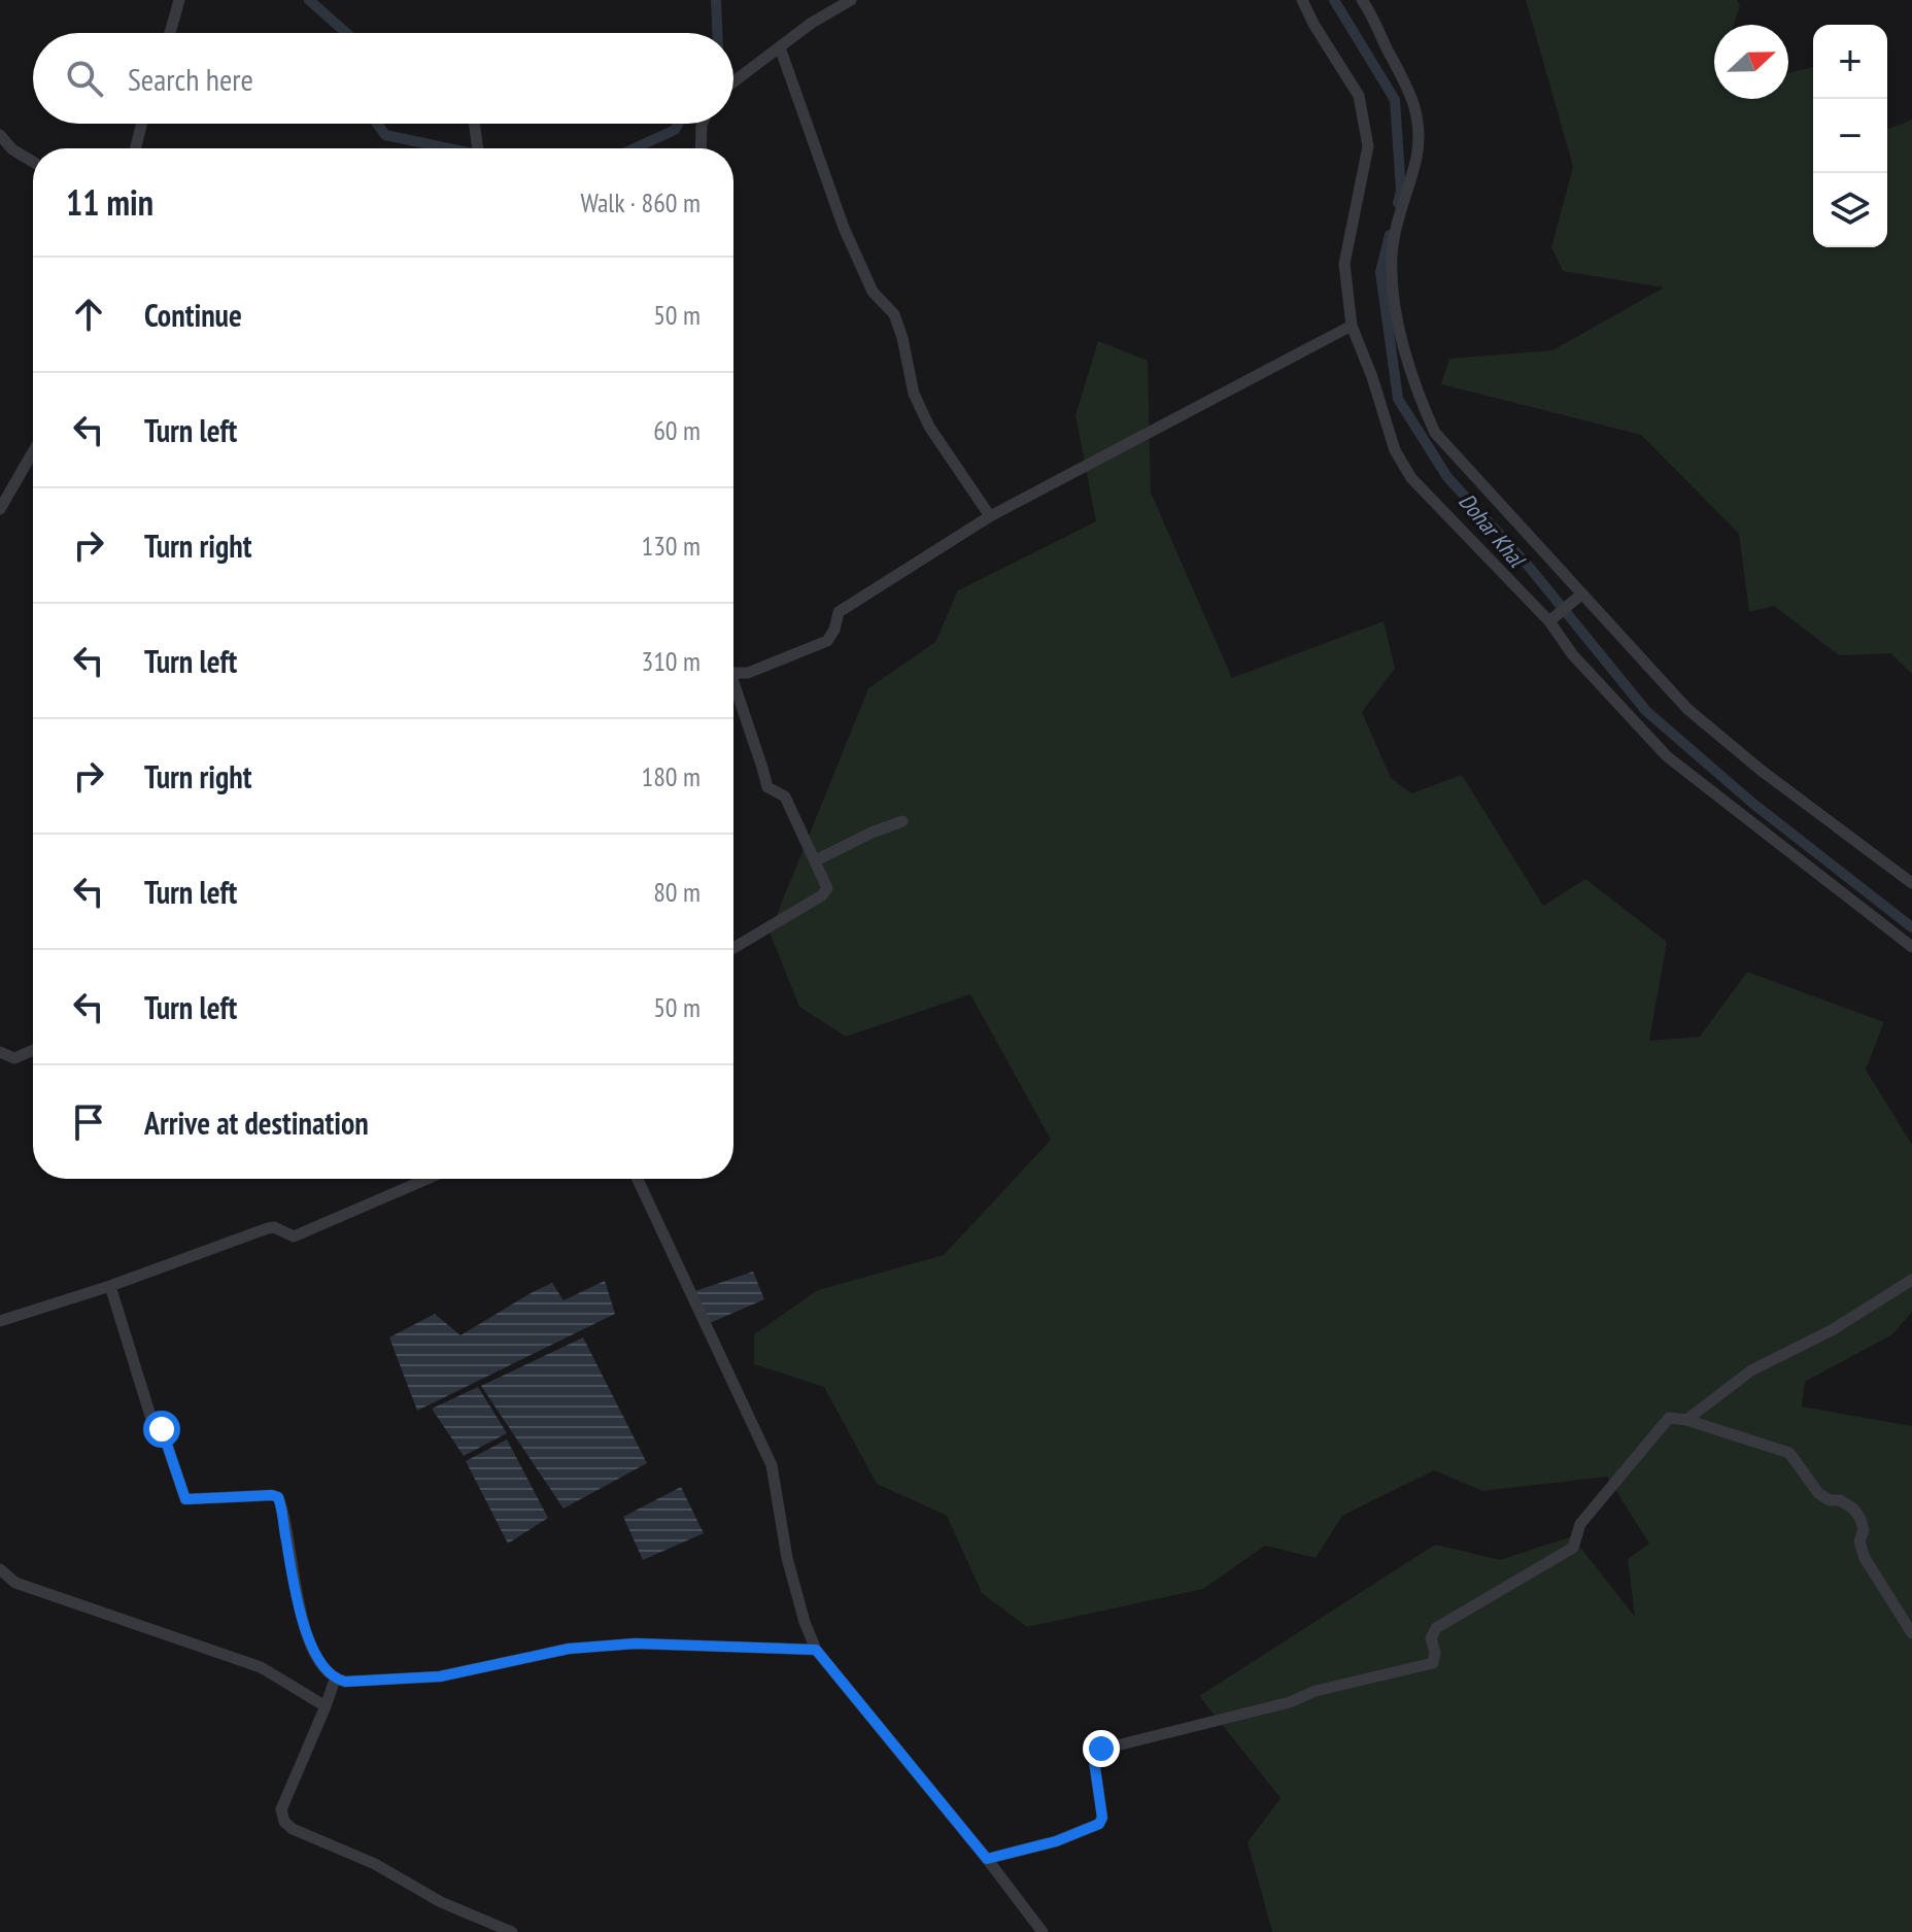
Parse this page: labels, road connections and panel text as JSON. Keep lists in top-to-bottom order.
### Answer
{
  "water": ["Dohar Khal"],
  "north": "right",
  "page": {
    "map_buttons": ["+", "−"],
    "search": "Search here",
    "heading": ["11 min", "Walk · 860 m"],
    "list": [
      ["Continue", "50 m"],
      ["Turn left", "60 m"],
      ["Turn right", "130 m"],
      ["Turn left", "310 m"],
      ["Turn right", "180 m"],
      ["Turn left", "80 m"],
      ["Turn left", "50 m"],
      "Arrive at destination"
    ]
  }
}
